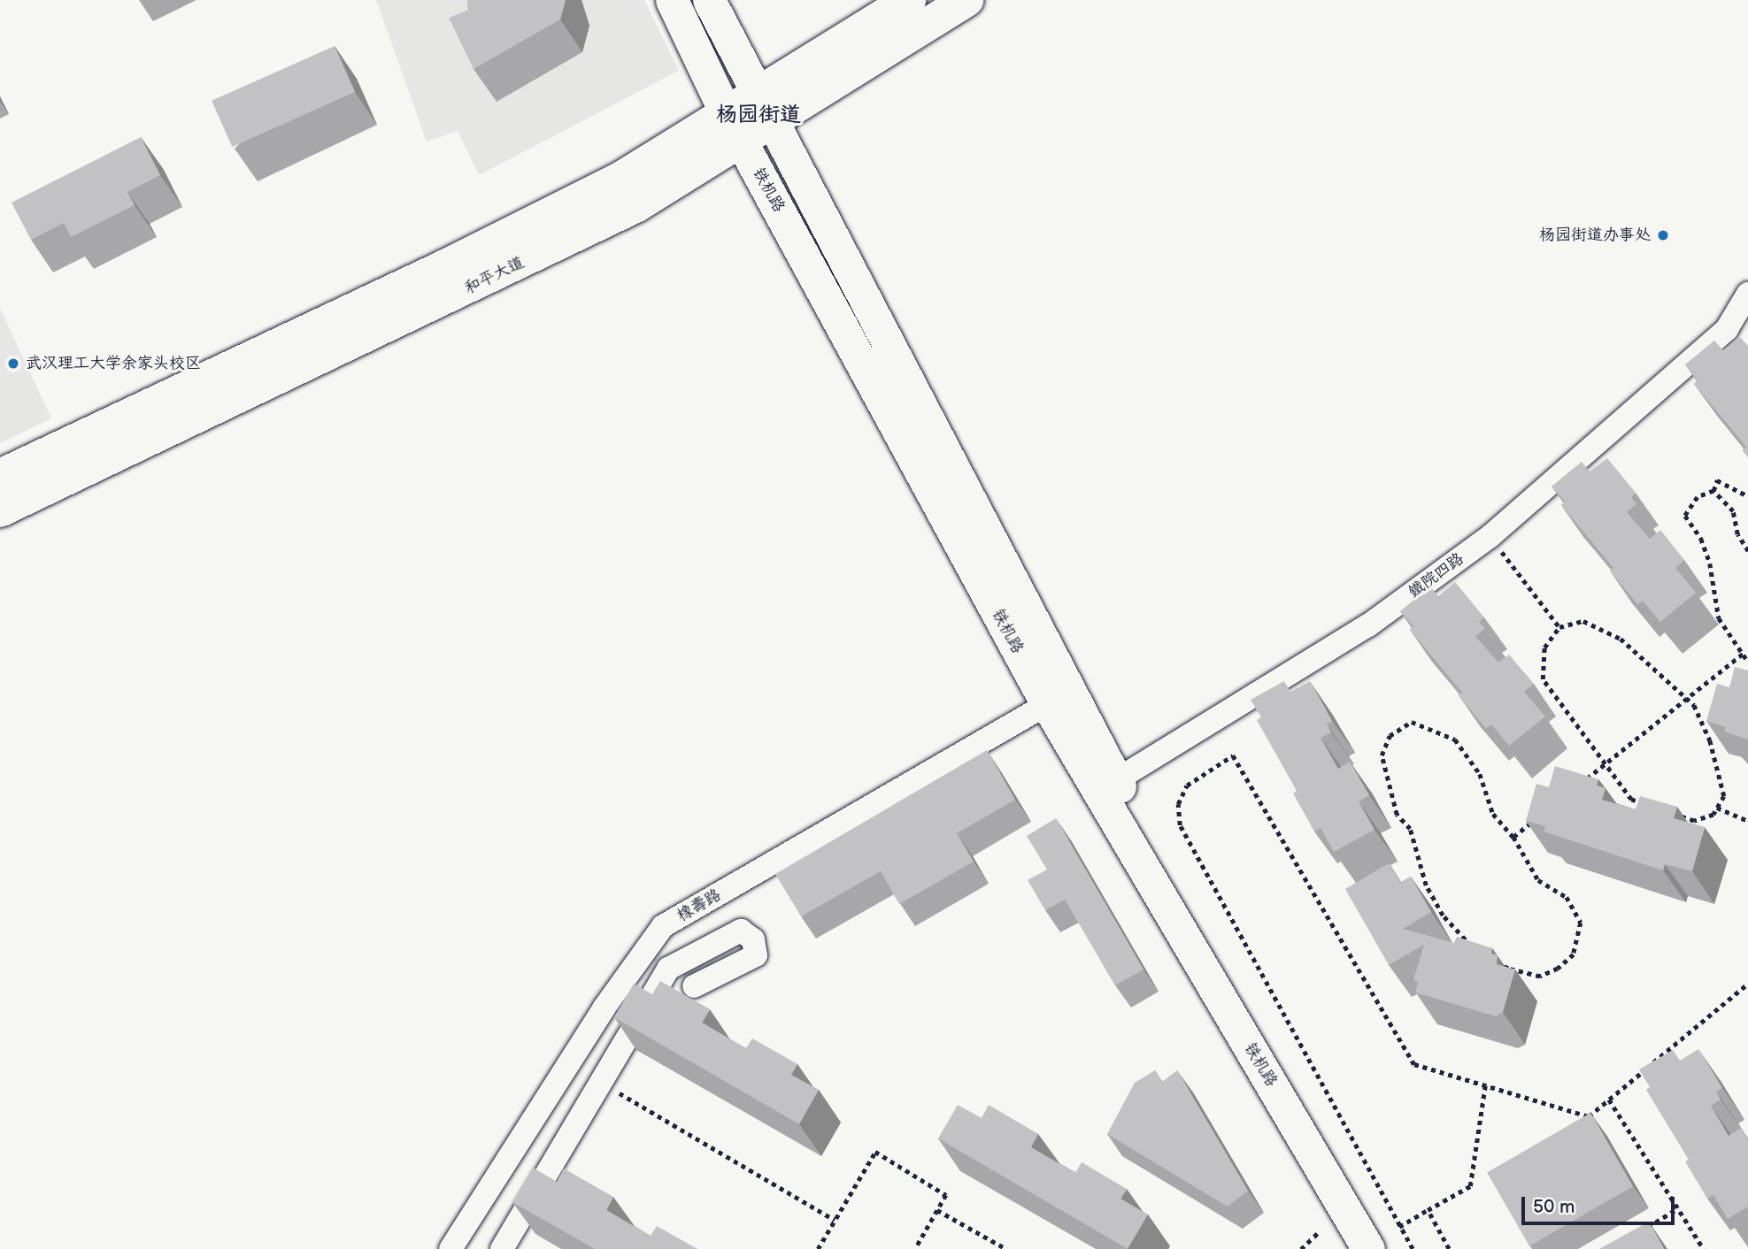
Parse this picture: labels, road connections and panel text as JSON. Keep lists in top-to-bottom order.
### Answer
{
  "streets": {
    "main road": ["铁机路", "和平大道"],
    "street": ["鐵院四路", "橡壽路"]
  },
  "crossings": [
    ["铁机路", "和平大道"],
    ["铁机路", "鐵院四路"],
    ["铁机路", "橡壽路"]
  ],
  "districts": ["杨园街道"],
  "places": ["杨园街道办事处", "武汉理工大学余家头校区"],
  "scale_bar": "50 m"
}
